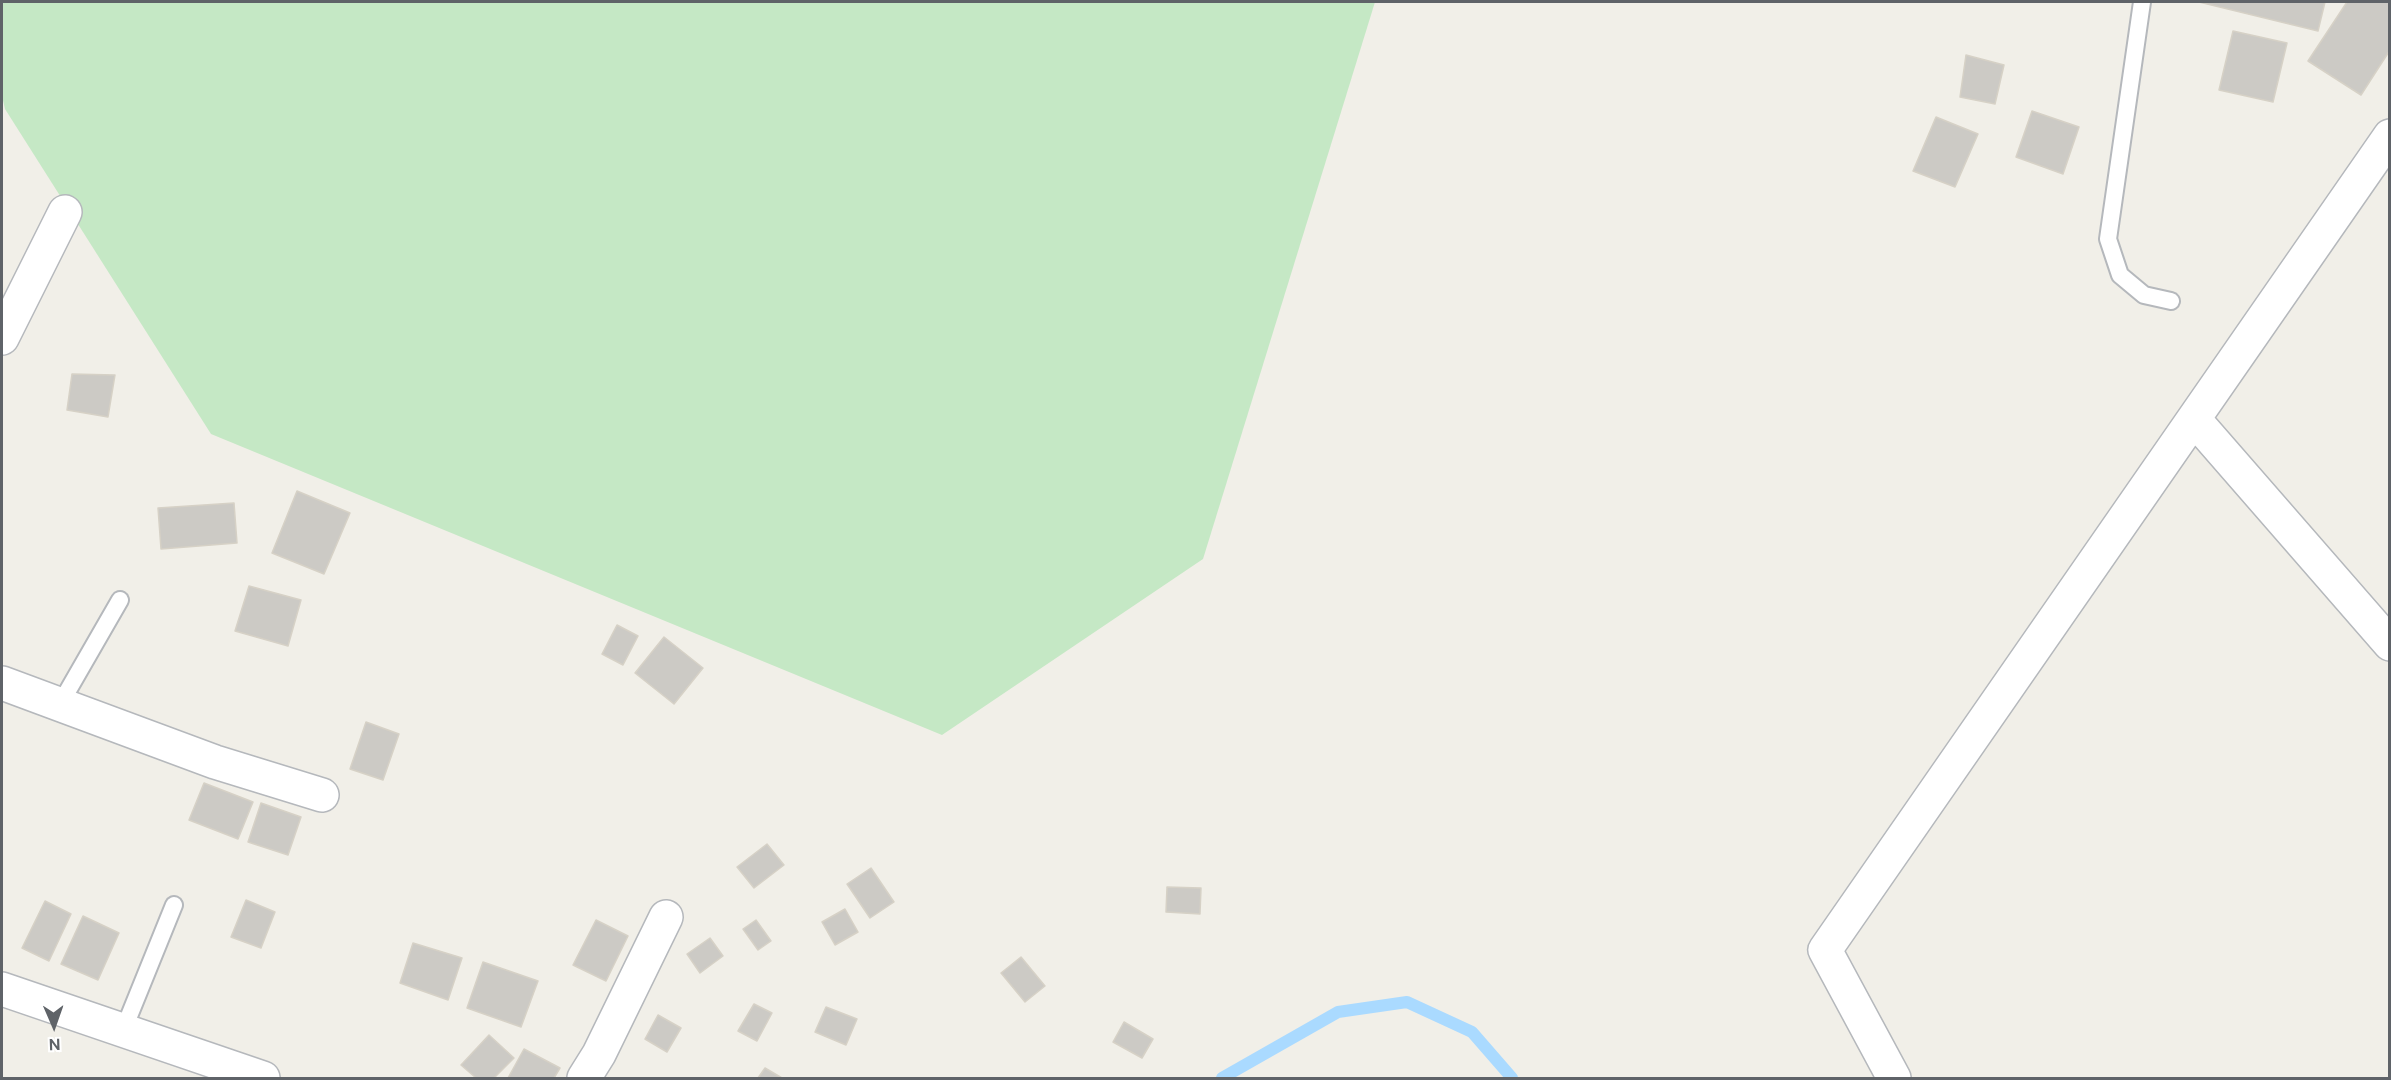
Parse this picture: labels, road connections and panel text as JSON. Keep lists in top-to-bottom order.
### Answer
{
  "north": "bottom"
}
